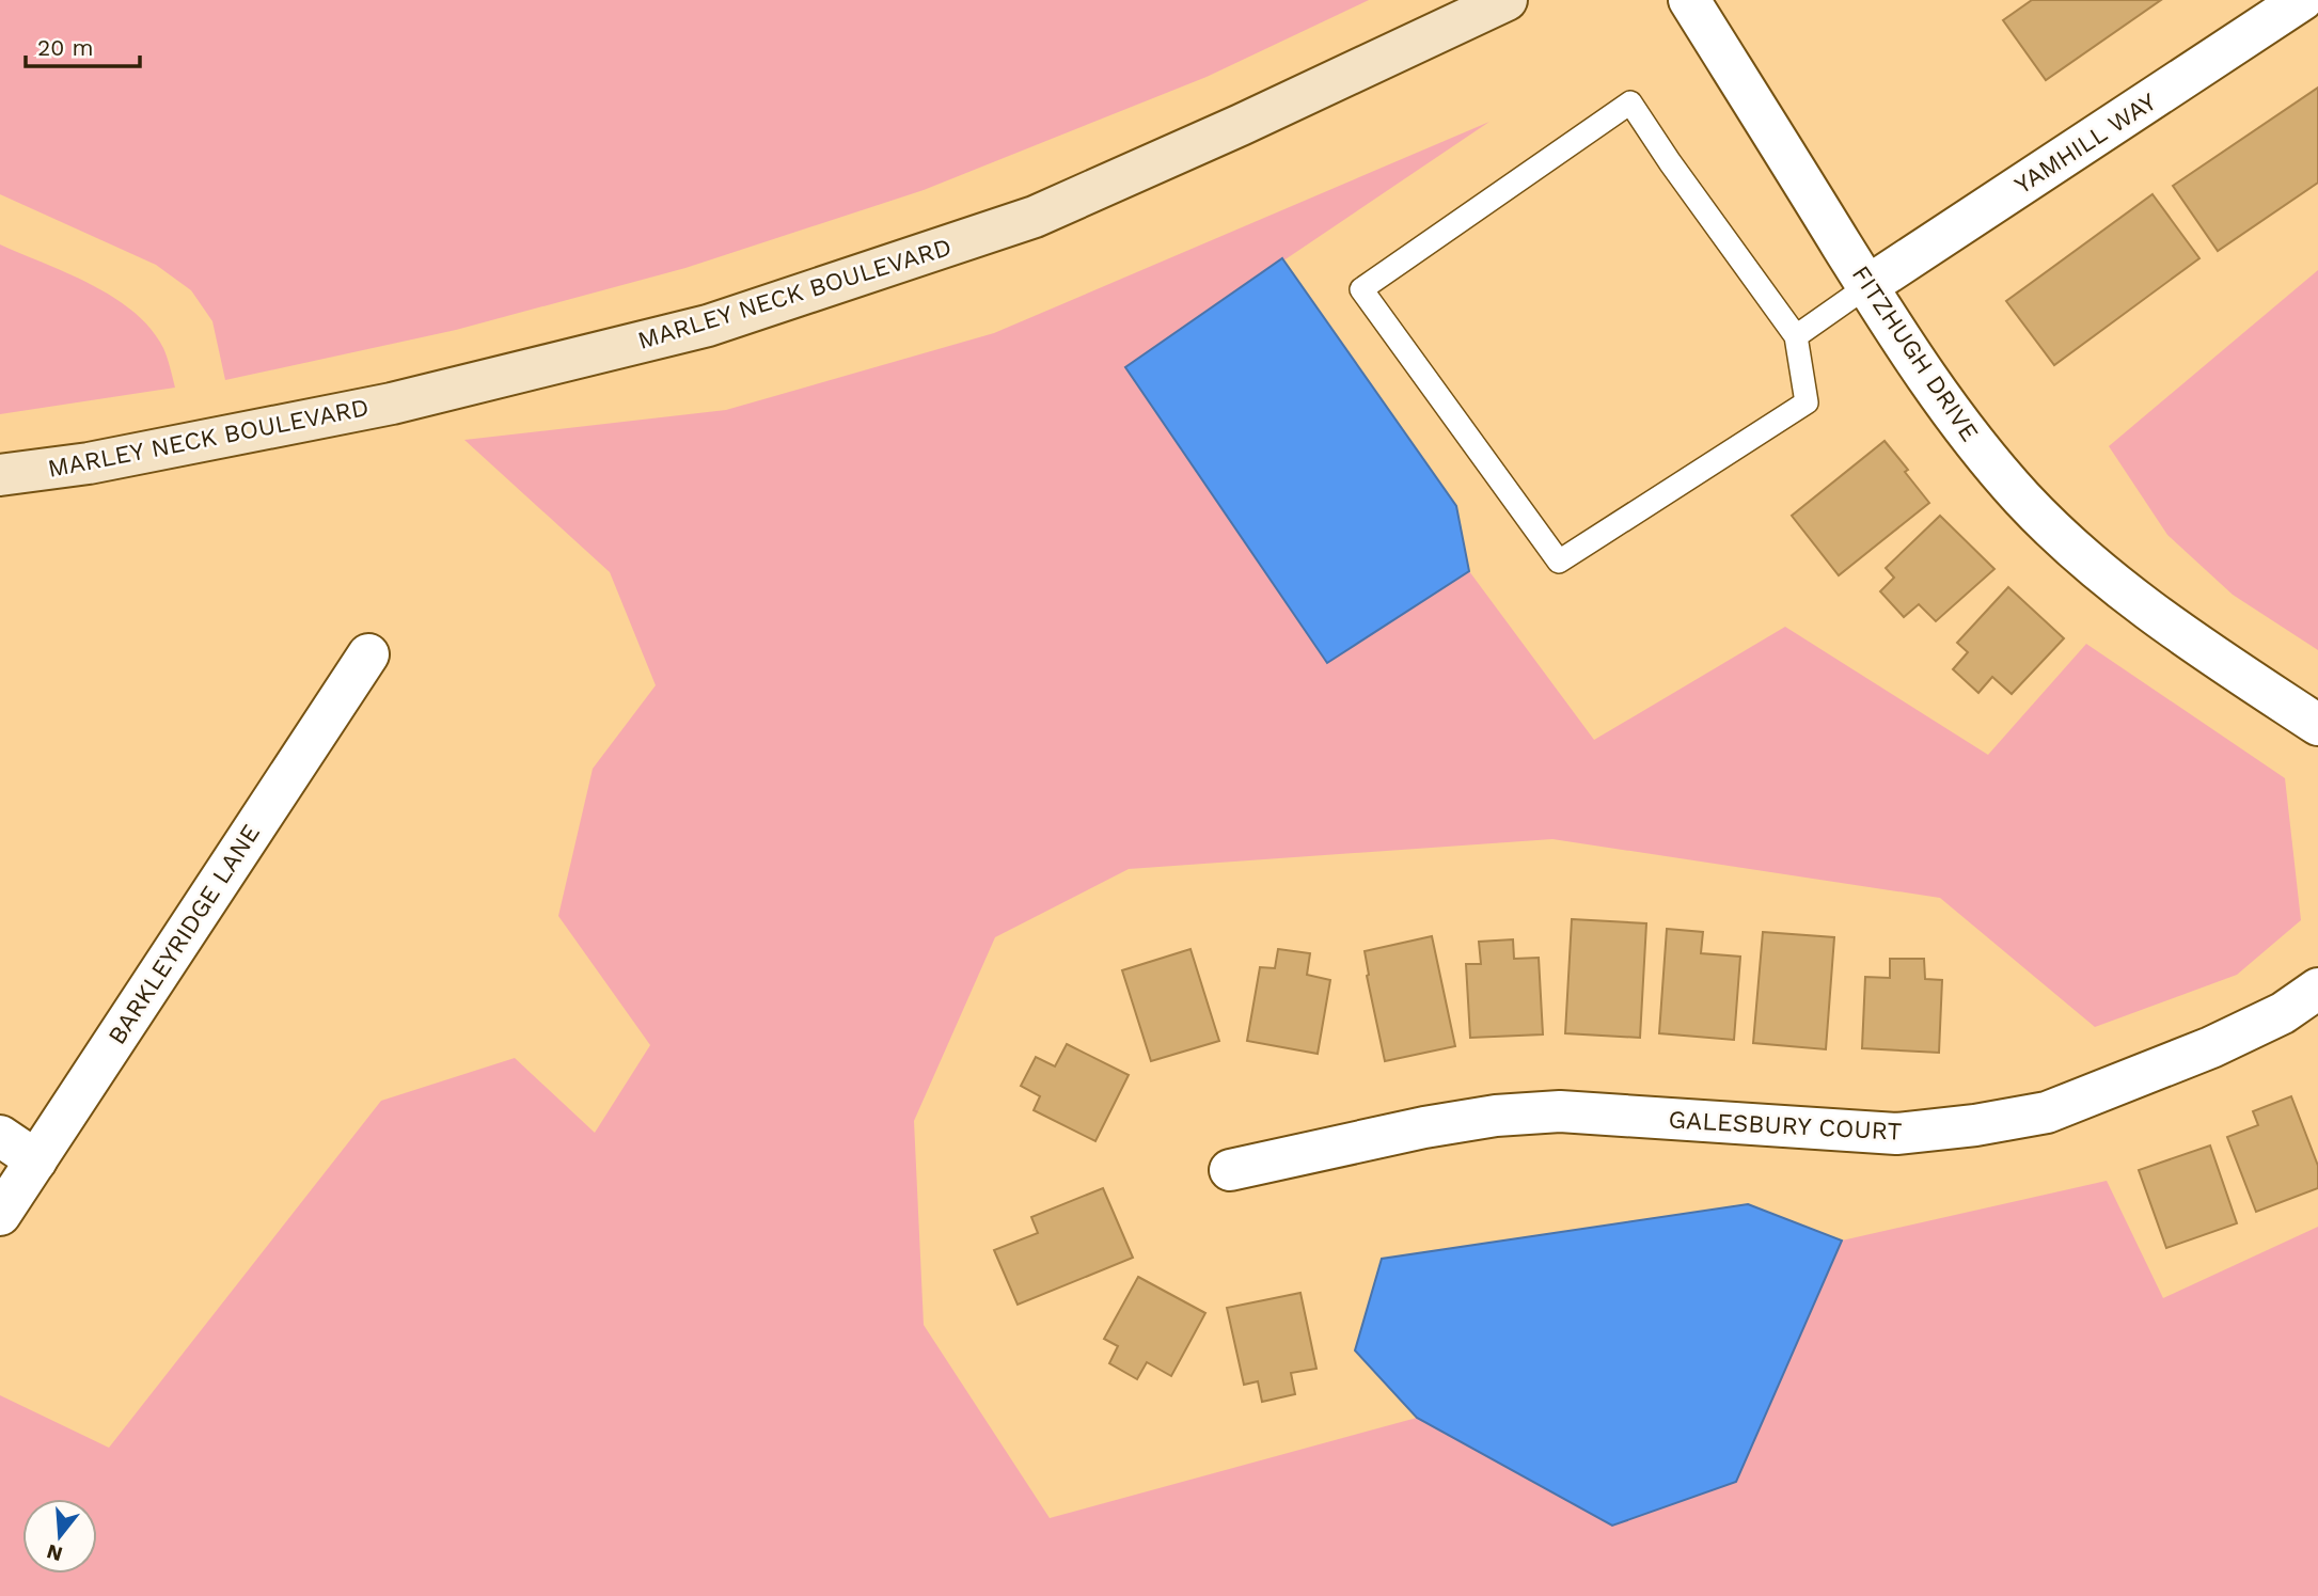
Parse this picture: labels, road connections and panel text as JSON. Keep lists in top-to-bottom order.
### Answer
{
  "streets": {
    "main road": ["MARLEY NECK BOULEVARD"],
    "street": [
      "YAMHILL WAY",
      "FITZHUGH DRIVE",
      "BARKLEYRIDGE LANE",
      "GALESBURY COURT"
    ]
  },
  "crossings": [
    ["YAMHILL WAY", "FITZHUGH DRIVE"]
  ],
  "scale_bar": "20 m",
  "north": "bottom"
}
